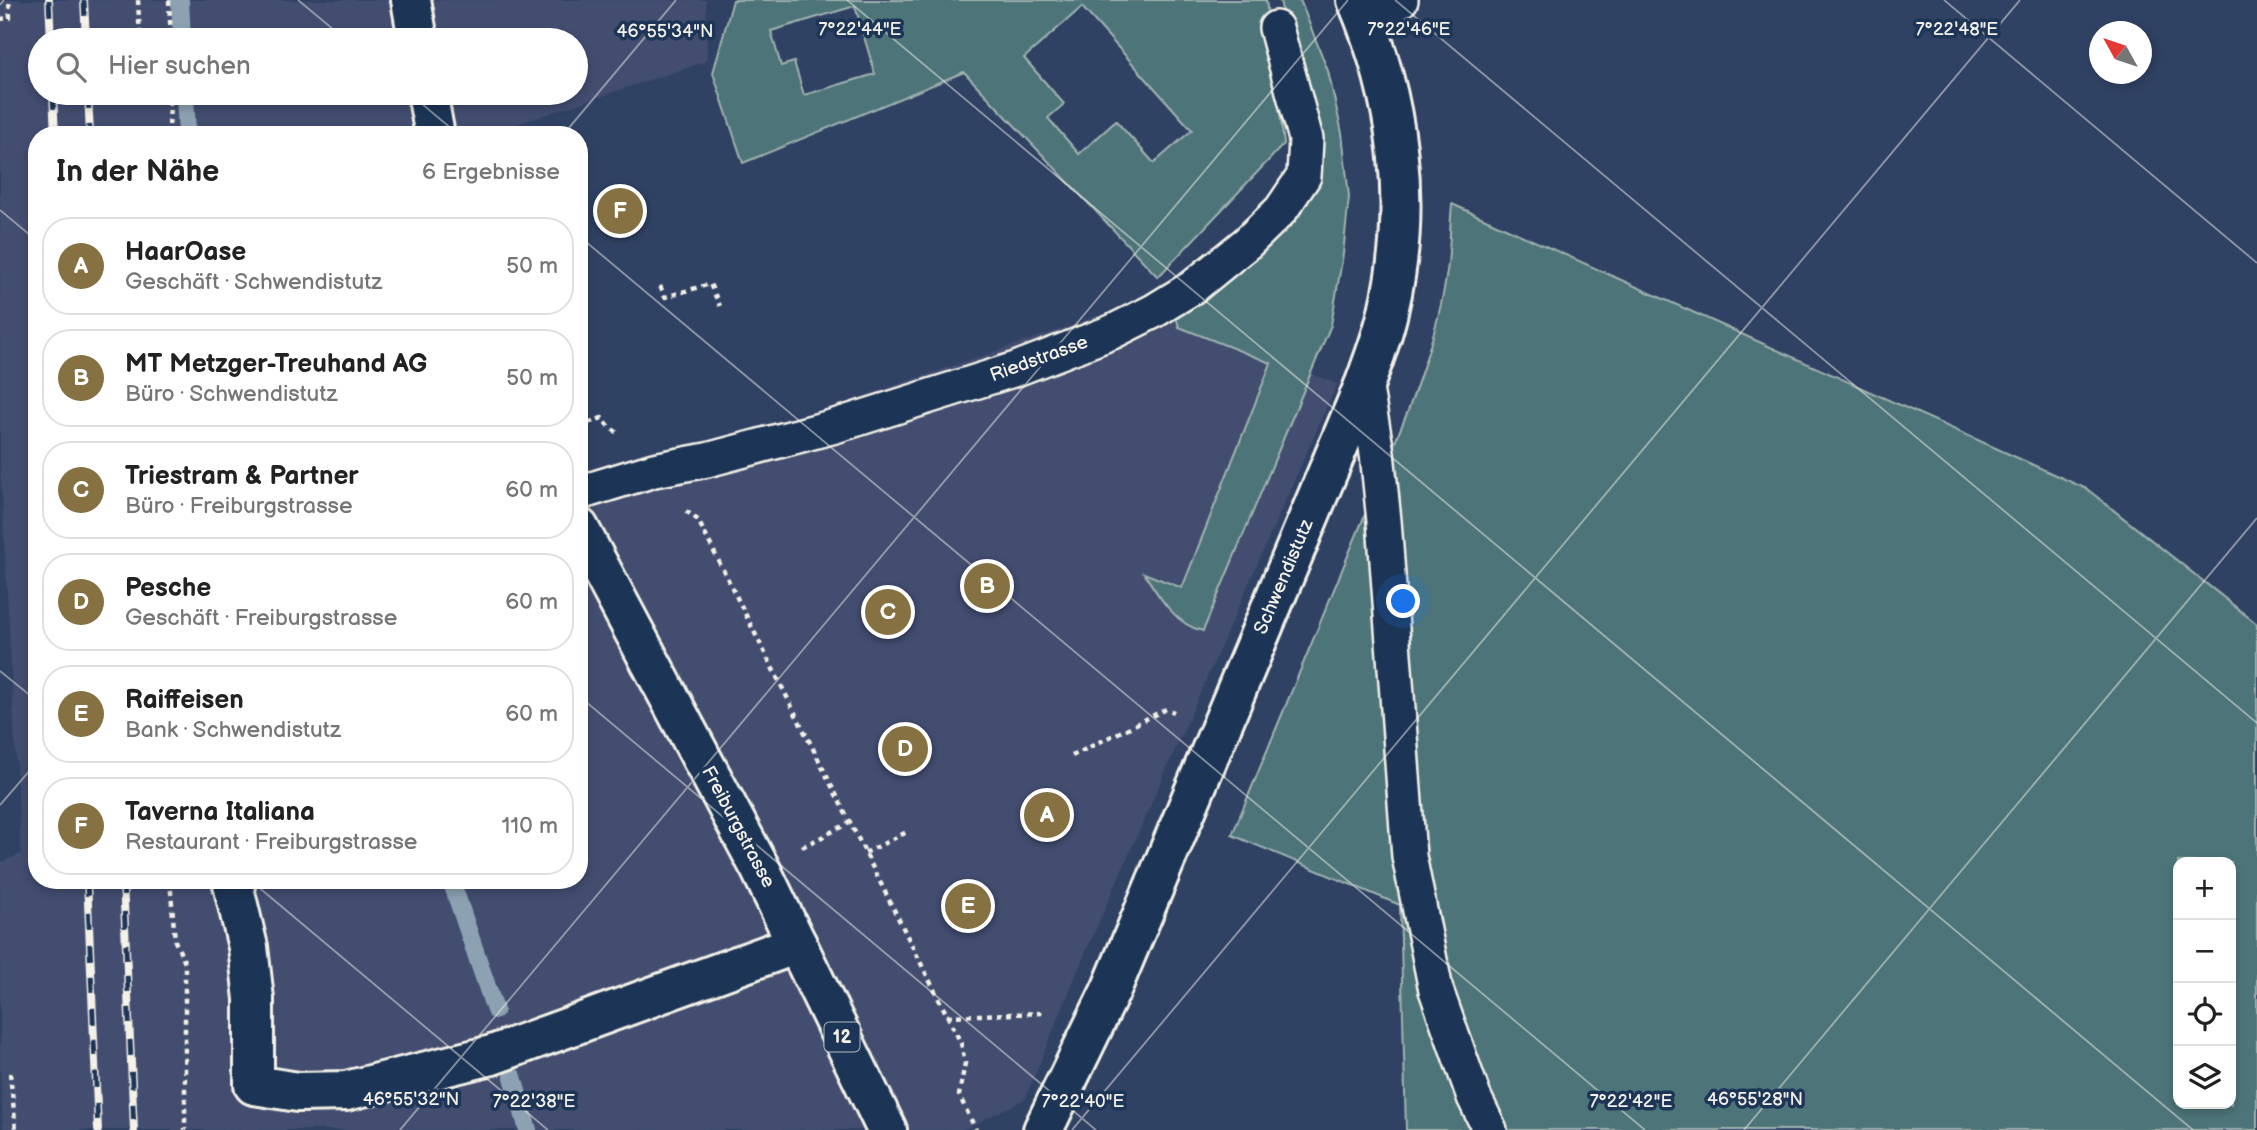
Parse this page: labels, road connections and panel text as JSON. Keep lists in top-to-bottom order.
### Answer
{
  "streets": {
    "main road": ["Schwendistutz", "Freiburgstrasse", "12"],
    "lane": ["Riedstrasse"]
  },
  "north": "top left",
  "page": {
    "search": "Hier suchen",
    "heading": ["In der Nähe", "6 Ergebnisse"],
    "pins": [
      "F",
      "B",
      "C",
      "D",
      "A",
      "E"
    ],
    "list": [
      {
        "mark": "A",
        "name": "HaarOase",
        "note": "Geschäft · Schwendistutz",
        "value": "50 m"
      },
      {
        "mark": "B",
        "name": "MT Metzger-Treuhand AG",
        "note": "Büro · Schwendistutz",
        "value": "50 m"
      },
      {
        "mark": "C",
        "name": "Triestram & Partner",
        "note": "Büro · Freiburgstrasse",
        "value": "60 m"
      },
      {
        "mark": "D",
        "name": "Pesche",
        "note": "Geschäft · Freiburgstrasse",
        "value": "60 m"
      },
      {
        "mark": "E",
        "name": "Raiffeisen",
        "note": "Bank · Schwendistutz",
        "value": "60 m"
      },
      {
        "mark": "F",
        "name": "Taverna Italiana",
        "note": "Restaurant · Freiburgstrasse",
        "value": "110 m"
      }
    ],
    "map_buttons": ["+", "−"]
  },
  "coordinates": [
    "7°22'44\"E",
    "7°22'46\"E",
    "7°22'48\"E",
    "46°55'34\"N",
    "46°55'32\"N",
    "46°55'28\"N",
    "7°22'38\"E",
    "7°22'40\"E",
    "7°22'42\"E"
  ]
}
